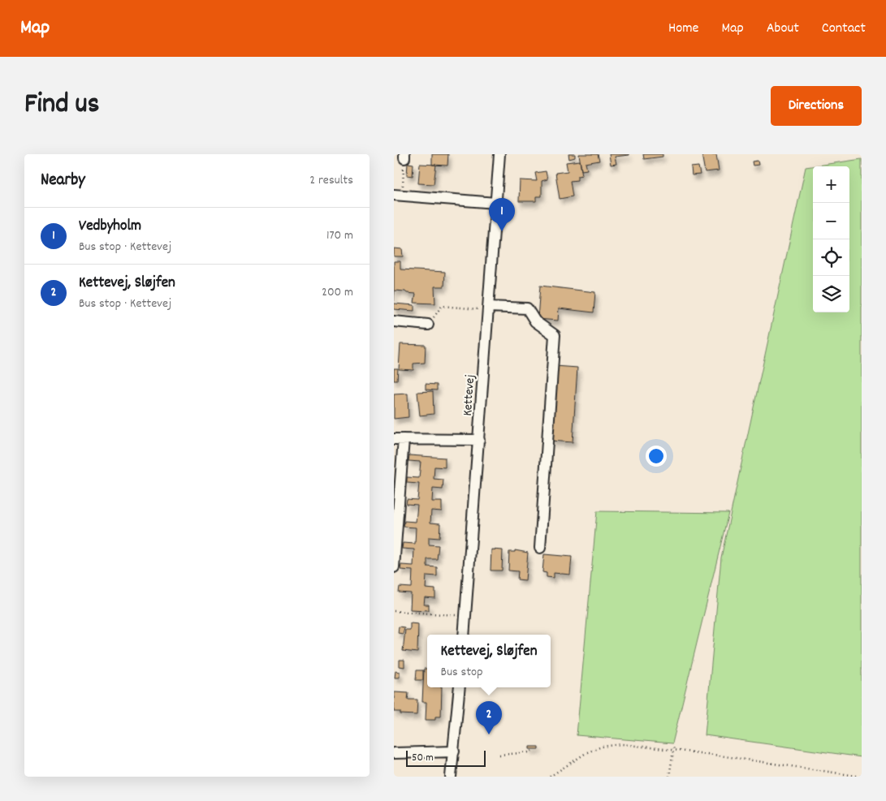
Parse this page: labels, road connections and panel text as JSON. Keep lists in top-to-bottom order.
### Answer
{
  "streets": {
    "street": ["Kettevej"]
  },
  "scale_bar": "50 m",
  "page": {
    "header": "Map",
    "nav": [
      "Home",
      "Map",
      "About",
      "Contact"
    ],
    "title": "Find us",
    "buttons": "Directions",
    "heading": ["Nearby", "2 results"],
    "map_buttons": ["+", "−"],
    "pins": ["1", "2"],
    "list": [
      {
        "mark": "1",
        "name": "Vedbyholm",
        "note": "Bus stop · Kettevej",
        "value": "170 m"
      },
      {
        "mark": "2",
        "name": "Kettevej, Sløjfen",
        "note": "Bus stop · Kettevej",
        "value": "200 m"
      }
    ],
    "popup": ["Kettevej, Sløjfen", "Bus stop"],
    "scale": "50 m"
  }
}
